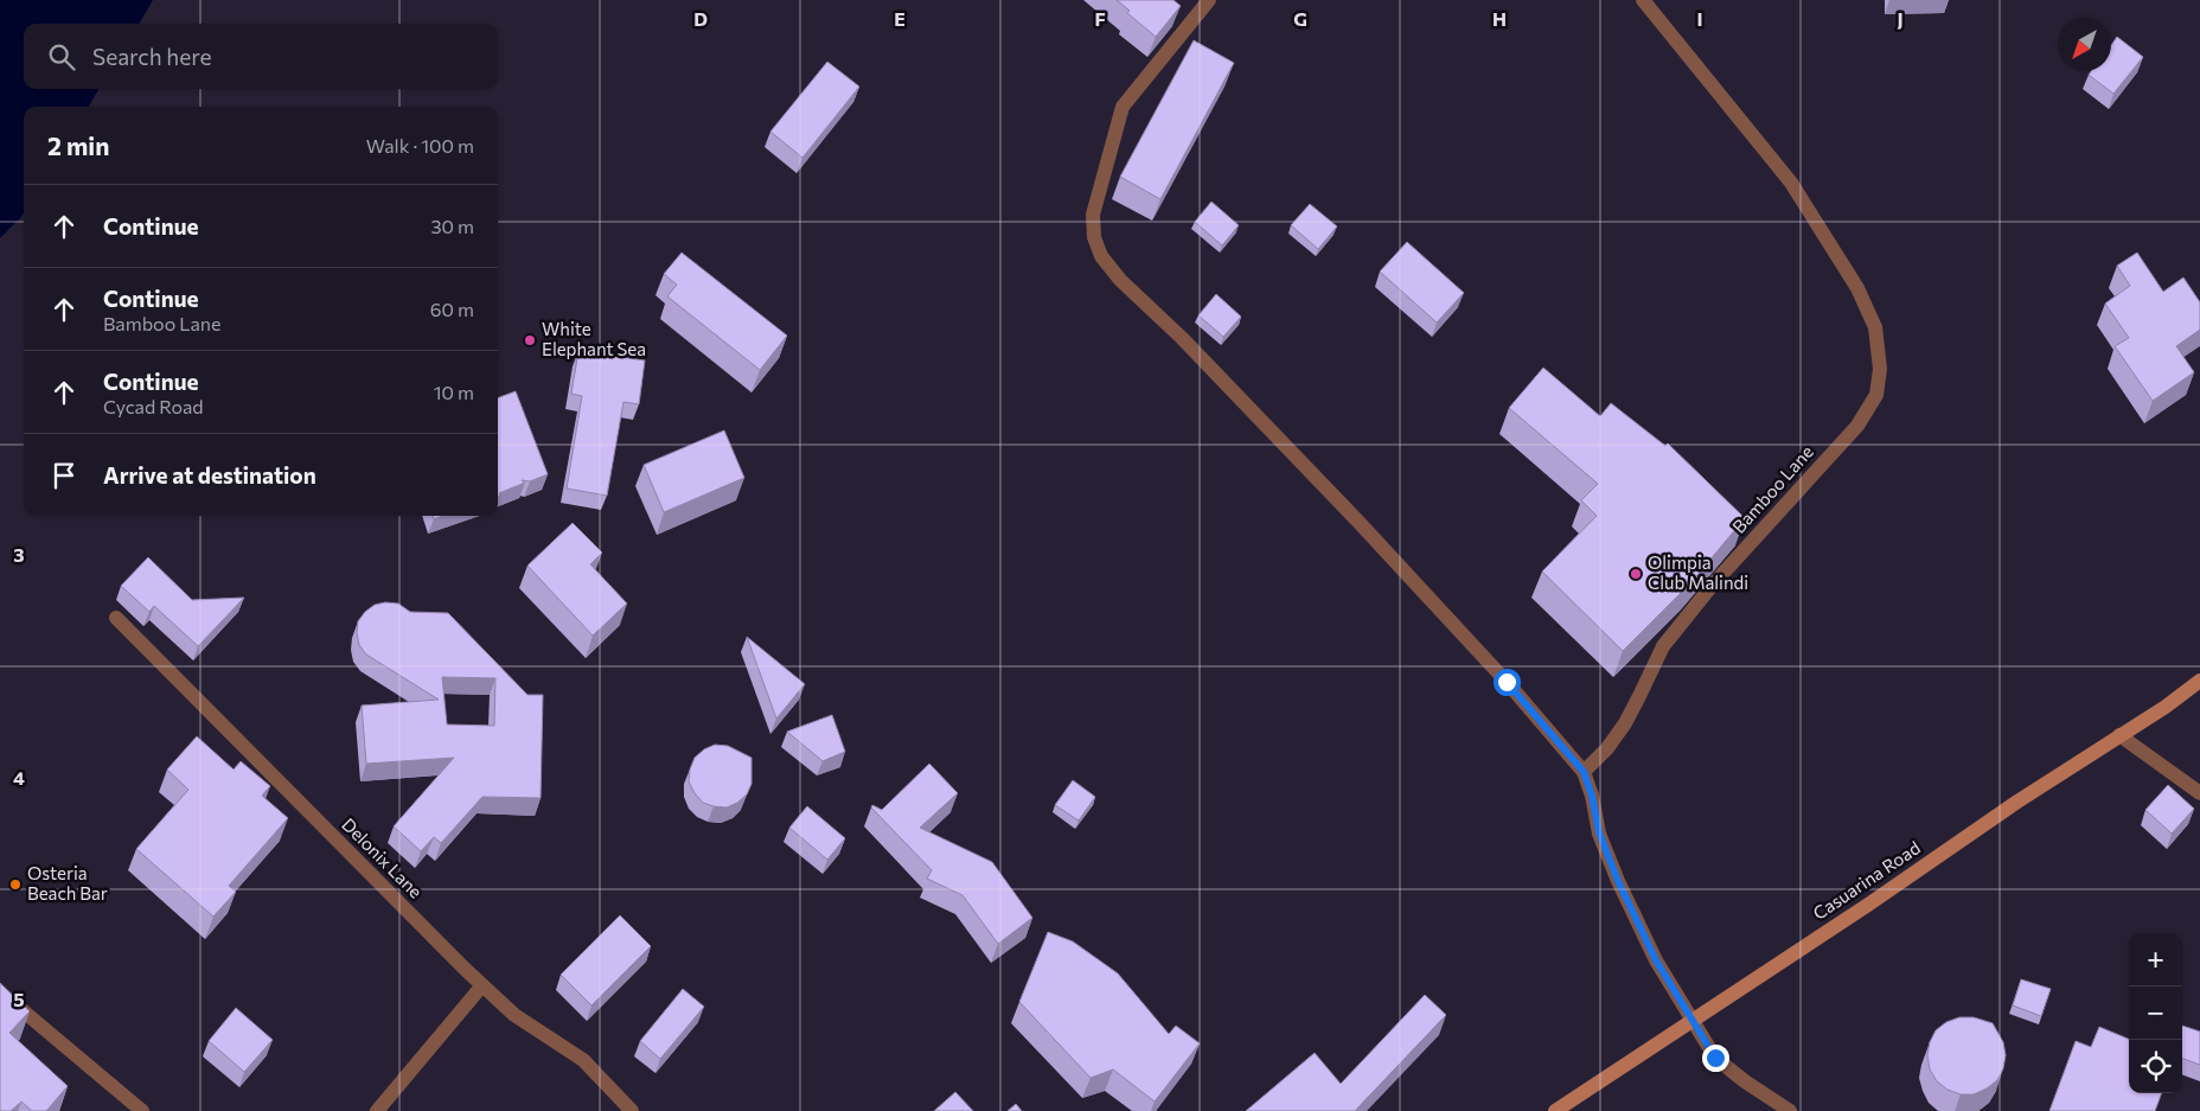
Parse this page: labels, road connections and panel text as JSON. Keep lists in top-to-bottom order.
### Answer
{
  "streets": {
    "street": ["Bamboo Lane", "Delonix Lane", "Casuarina Road"]
  },
  "places": ["White Elephant Sea", "Olimpia Club Malindi", "Osteria Beach Bar"],
  "north": "bottom left",
  "page": {
    "search": "Search here",
    "heading": ["2 min", "Walk · 100 m"],
    "list": [
      ["Continue", "30 m"],
      ["Continue", "Bamboo Lane", "60 m"],
      ["Continue", "Cycad Road", "10 m"],
      "Arrive at destination"
    ],
    "map_buttons": ["+", "−"]
  },
  "grid": {
    "columns": [
      "D",
      "E",
      "F",
      "G",
      "H",
      "I",
      "J"
    ],
    "rows": ["3", "4", "5"]
  }
}
